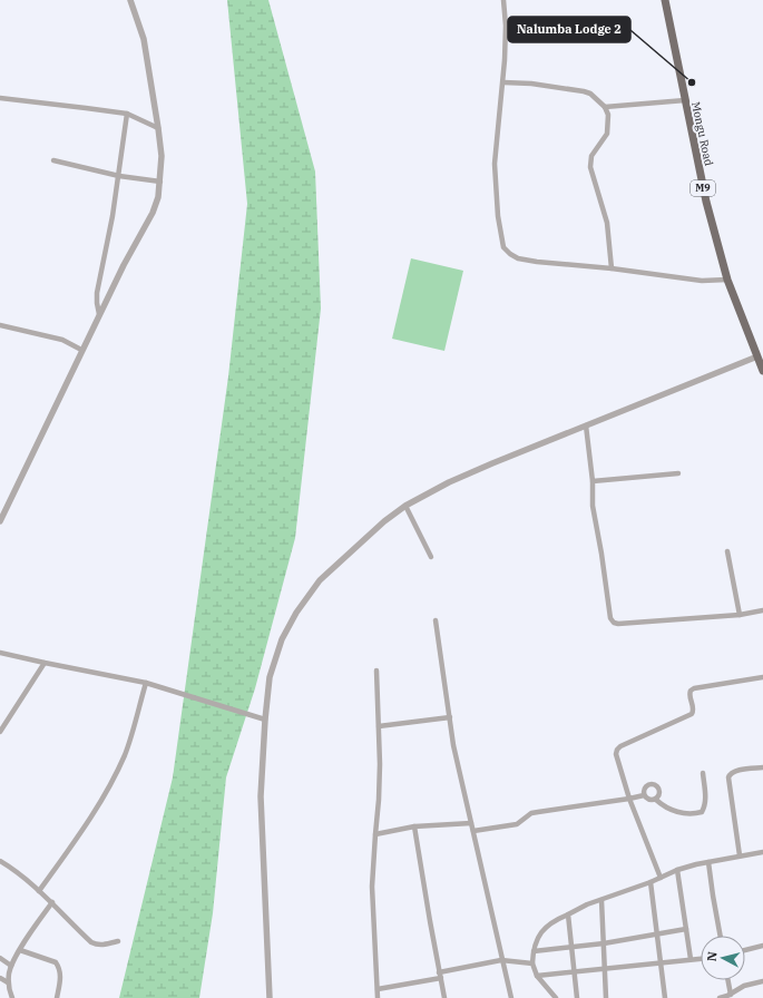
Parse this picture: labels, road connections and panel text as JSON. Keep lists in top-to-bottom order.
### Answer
{
  "streets": {
    "main road": ["Mongu Road", "M9"]
  },
  "places": ["Nalumba Lodge 2"],
  "north": "left"
}
